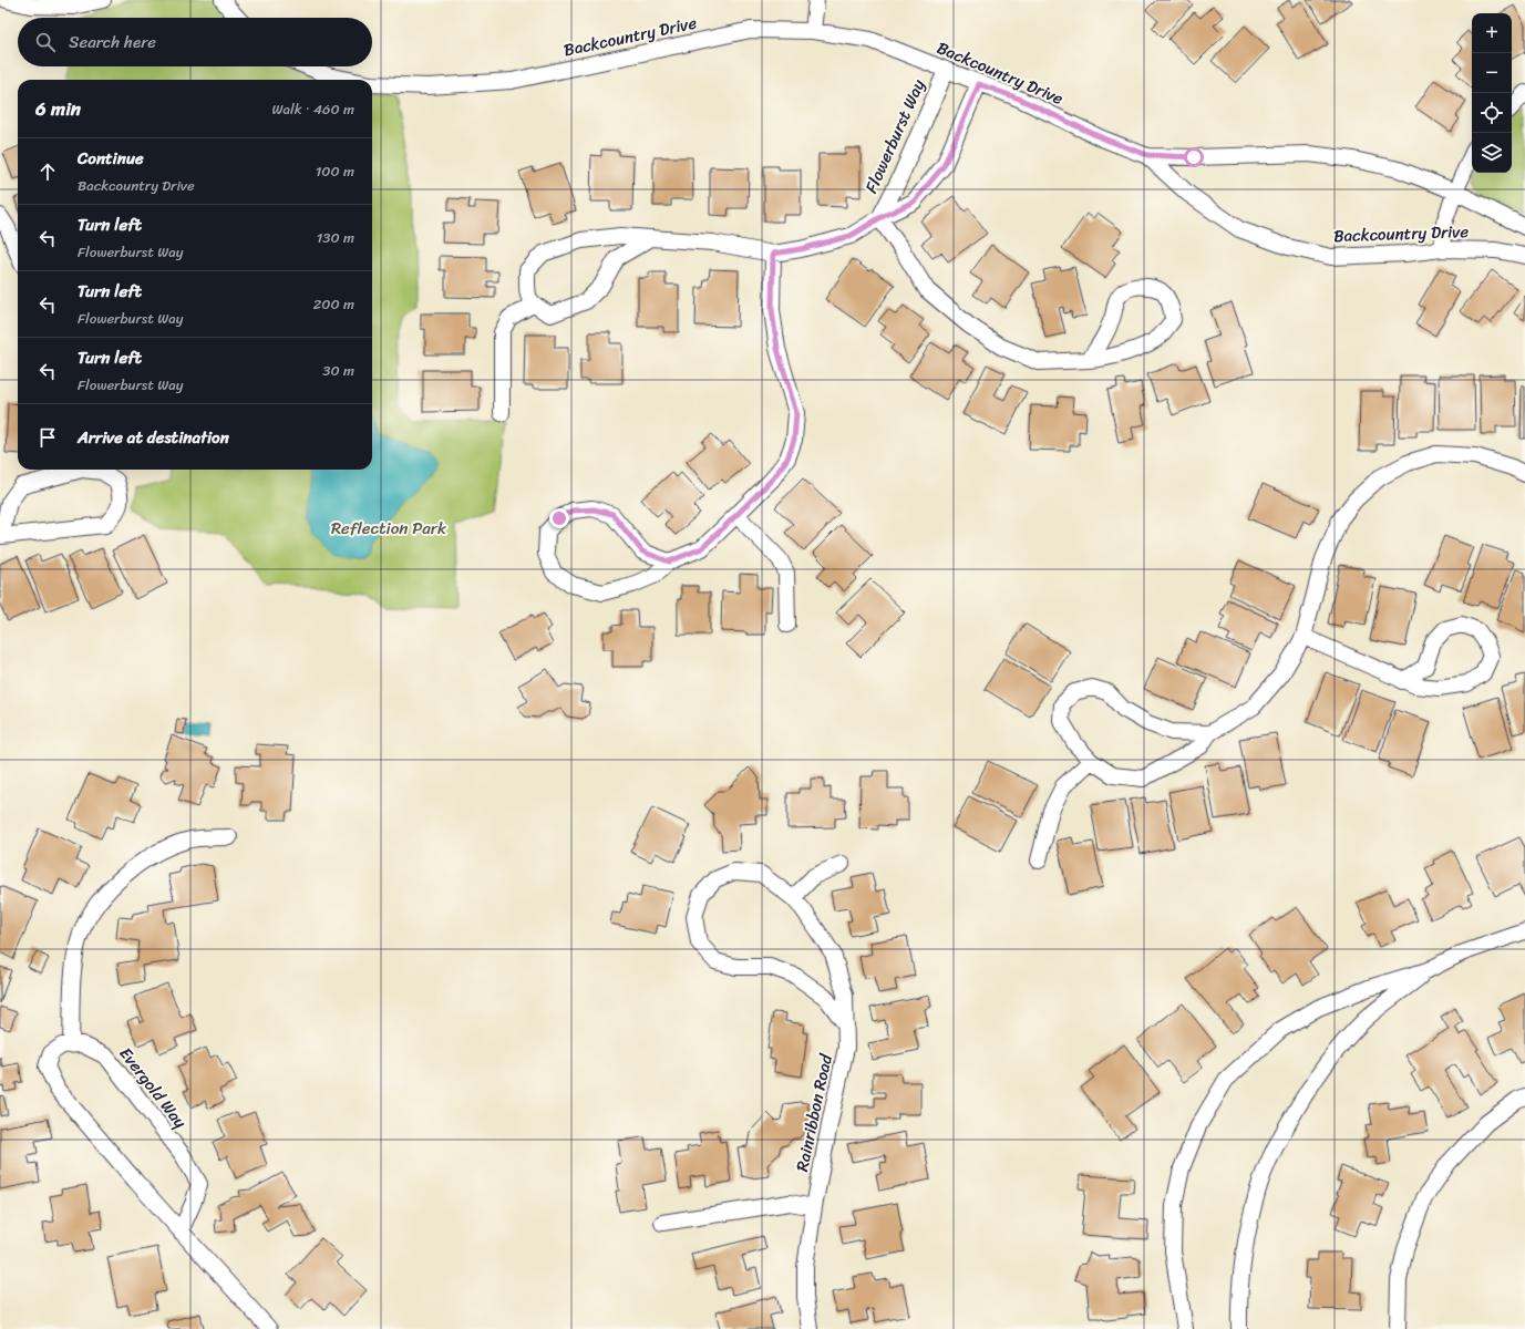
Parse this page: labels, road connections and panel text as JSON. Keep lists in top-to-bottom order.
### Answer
{
  "streets": {
    "street": [
      "Backcountry Drive",
      "Flowerburst Way",
      "Evergold Way",
      "Rainribbon Road"
    ]
  },
  "crossings": [
    ["Backcountry Drive", "Flowerburst Way"]
  ],
  "parks": ["Reflection Park"],
  "page": {
    "map_buttons": ["+", "−"],
    "search": "Search here",
    "heading": ["6 min", "Walk · 460 m"],
    "list": [
      ["Continue", "Backcountry Drive", "100 m"],
      ["Turn left", "Flowerburst Way", "130 m"],
      ["Turn left", "Flowerburst Way", "200 m"],
      ["Turn left", "Flowerburst Way", "30 m"],
      "Arrive at destination"
    ]
  }
}
